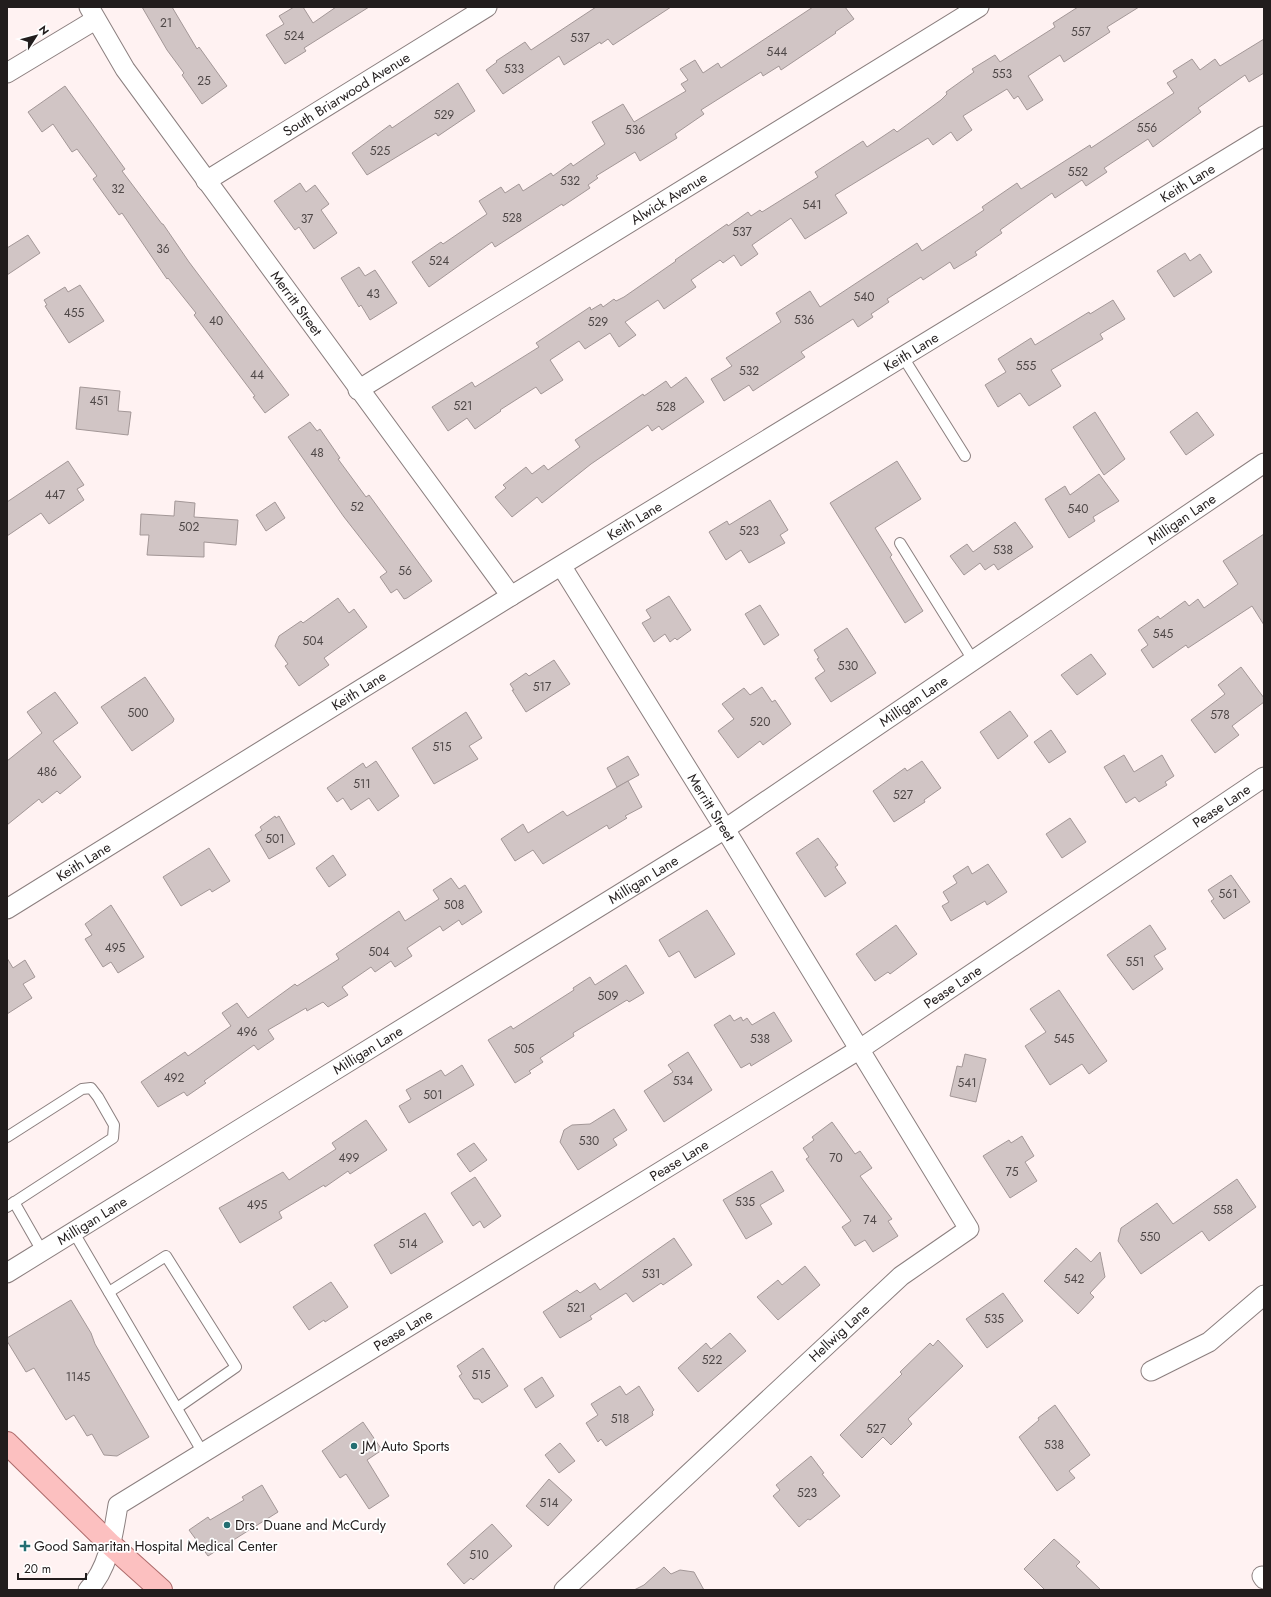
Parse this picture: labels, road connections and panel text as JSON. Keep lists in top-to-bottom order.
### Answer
{
  "streets": {
    "street": [
      "South Briarwood Avenue",
      "Keith Lane",
      "Alwick Avenue",
      "Merritt Street",
      "Milligan Lane",
      "Pease Lane",
      "Hellwig Lane"
    ]
  },
  "crossings": [
    ["South Briarwood Avenue", "Merritt Street"],
    ["Keith Lane", "Merritt Street"],
    ["Alwick Avenue", "Merritt Street"],
    ["Merritt Street", "Milligan Lane"],
    ["Merritt Street", "Pease Lane"],
    ["Merritt Street", "Hellwig Lane"],
    ["Pease Lane", "Hellwig Lane"]
  ],
  "places": {
    "other": ["JM Auto Sports", "Drs. Duane and McCurdy"],
    "health": ["Good Samaritan Hospital Medical Center"]
  },
  "house_numbers": [
    "21",
    "557",
    "524",
    "537",
    "544",
    "533",
    "553",
    "25",
    "529",
    "556",
    "536",
    "525",
    "552",
    "532",
    "32",
    "541",
    "528",
    "37",
    "537",
    "36",
    "524",
    "43",
    "540",
    "455",
    "536",
    "40",
    "529",
    "555",
    "532",
    "44",
    "451",
    "521",
    "528",
    "48",
    "447",
    "52",
    "540",
    "502",
    "523",
    "538",
    "56",
    "545",
    "504",
    "530",
    "517",
    "500",
    "578",
    "520",
    "515",
    "486",
    "511",
    "527",
    "501",
    "561",
    "508",
    "495",
    "504",
    "551",
    "509",
    "496",
    "538",
    "545",
    "505",
    "492",
    "534",
    "541",
    "501",
    "530",
    "499",
    "70",
    "75",
    "535",
    "495",
    "558",
    "74",
    "550",
    "514",
    "531",
    "542",
    "521",
    "535",
    "522",
    "515",
    "1145",
    "518",
    "527",
    "538",
    "523",
    "514",
    "510"
  ],
  "scale_bar": "20 m",
  "north": "top right"
}
